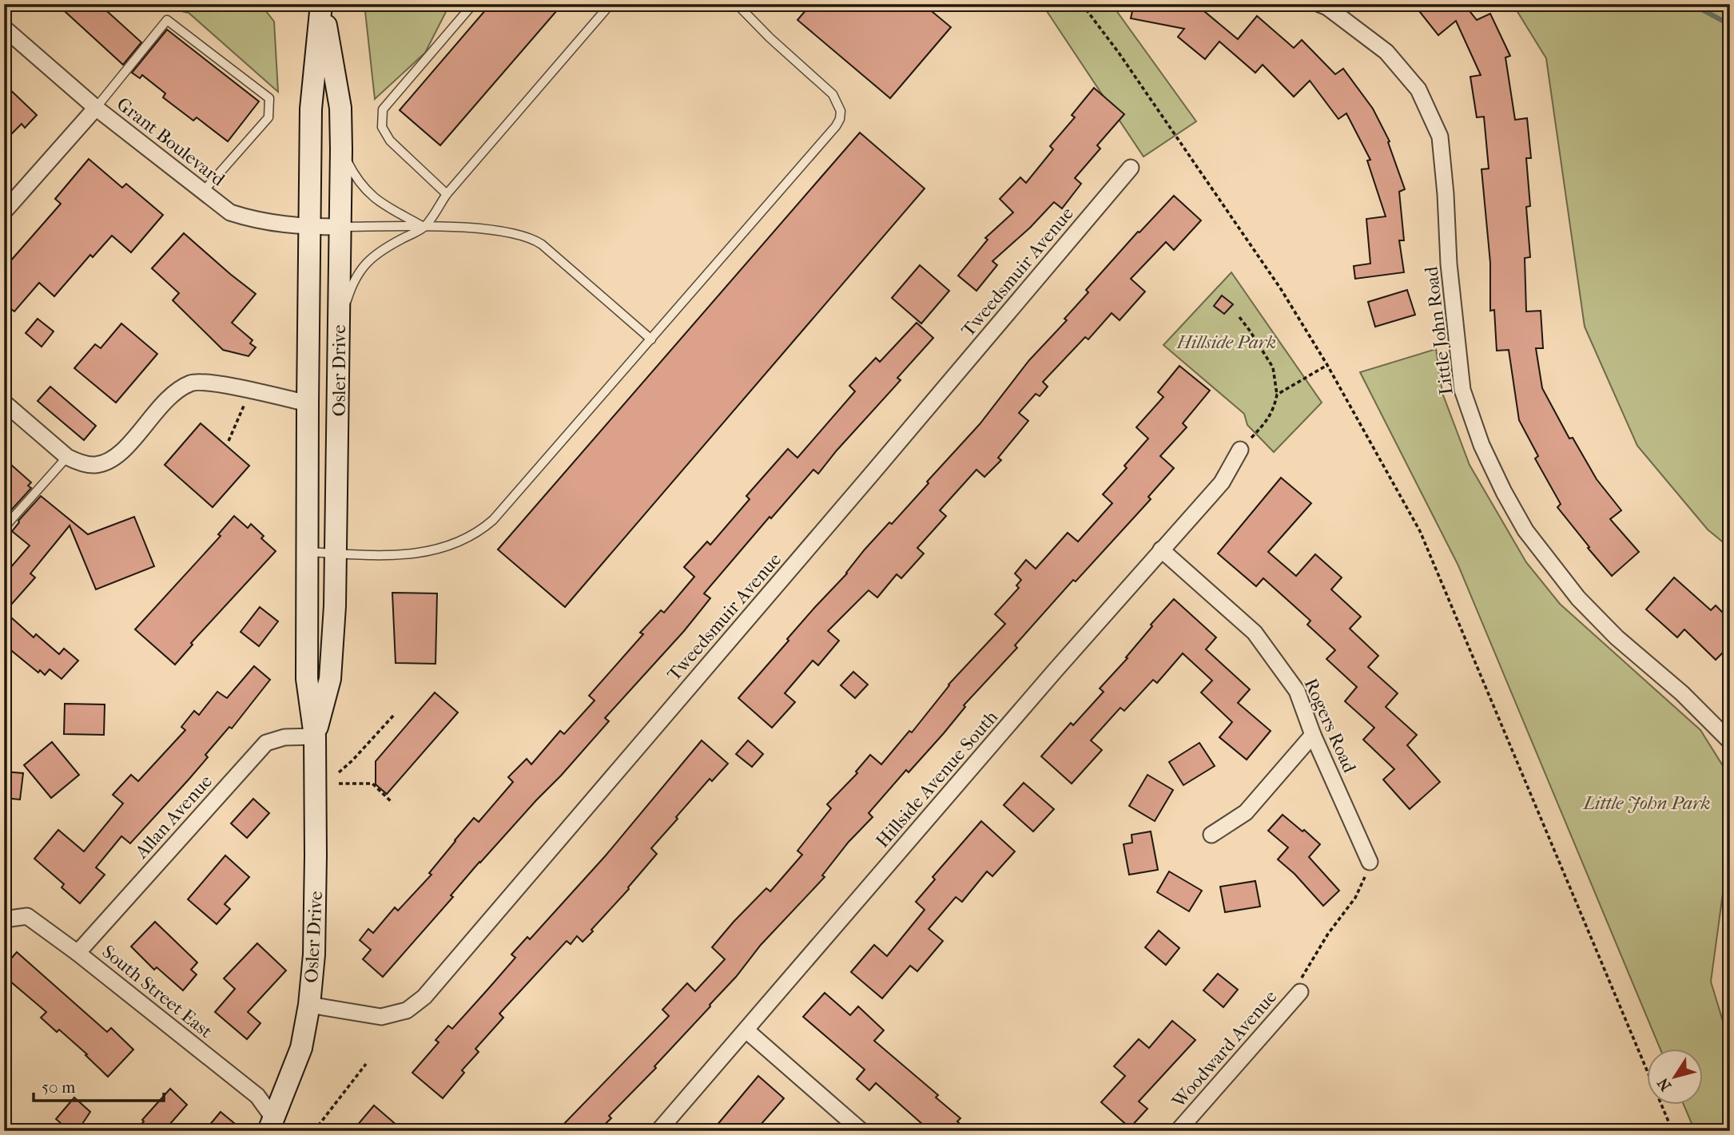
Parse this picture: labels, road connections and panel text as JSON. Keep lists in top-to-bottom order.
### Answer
{
  "streets": {
    "main road": ["Osler Drive"],
    "street": [
      "Grant Boulevard",
      "Tweedsmuir Avenue",
      "Little John Road",
      "Rogers Road",
      "Hillside Avenue South",
      "Allan Avenue",
      "South Street East",
      "Woodward Avenue"
    ]
  },
  "crossings": [
    ["Grant Boulevard", "Osler Drive"],
    ["Tweedsmuir Avenue", "Osler Drive"],
    ["Osler Drive", "Allan Avenue"],
    ["Osler Drive", "South Street East"],
    ["Rogers Road", "Hillside Avenue South"],
    ["Allan Avenue", "South Street East"]
  ],
  "parks": ["Hillside Park", "Little John Park"],
  "scale_bar": "50 m",
  "north": "bottom left"
}
